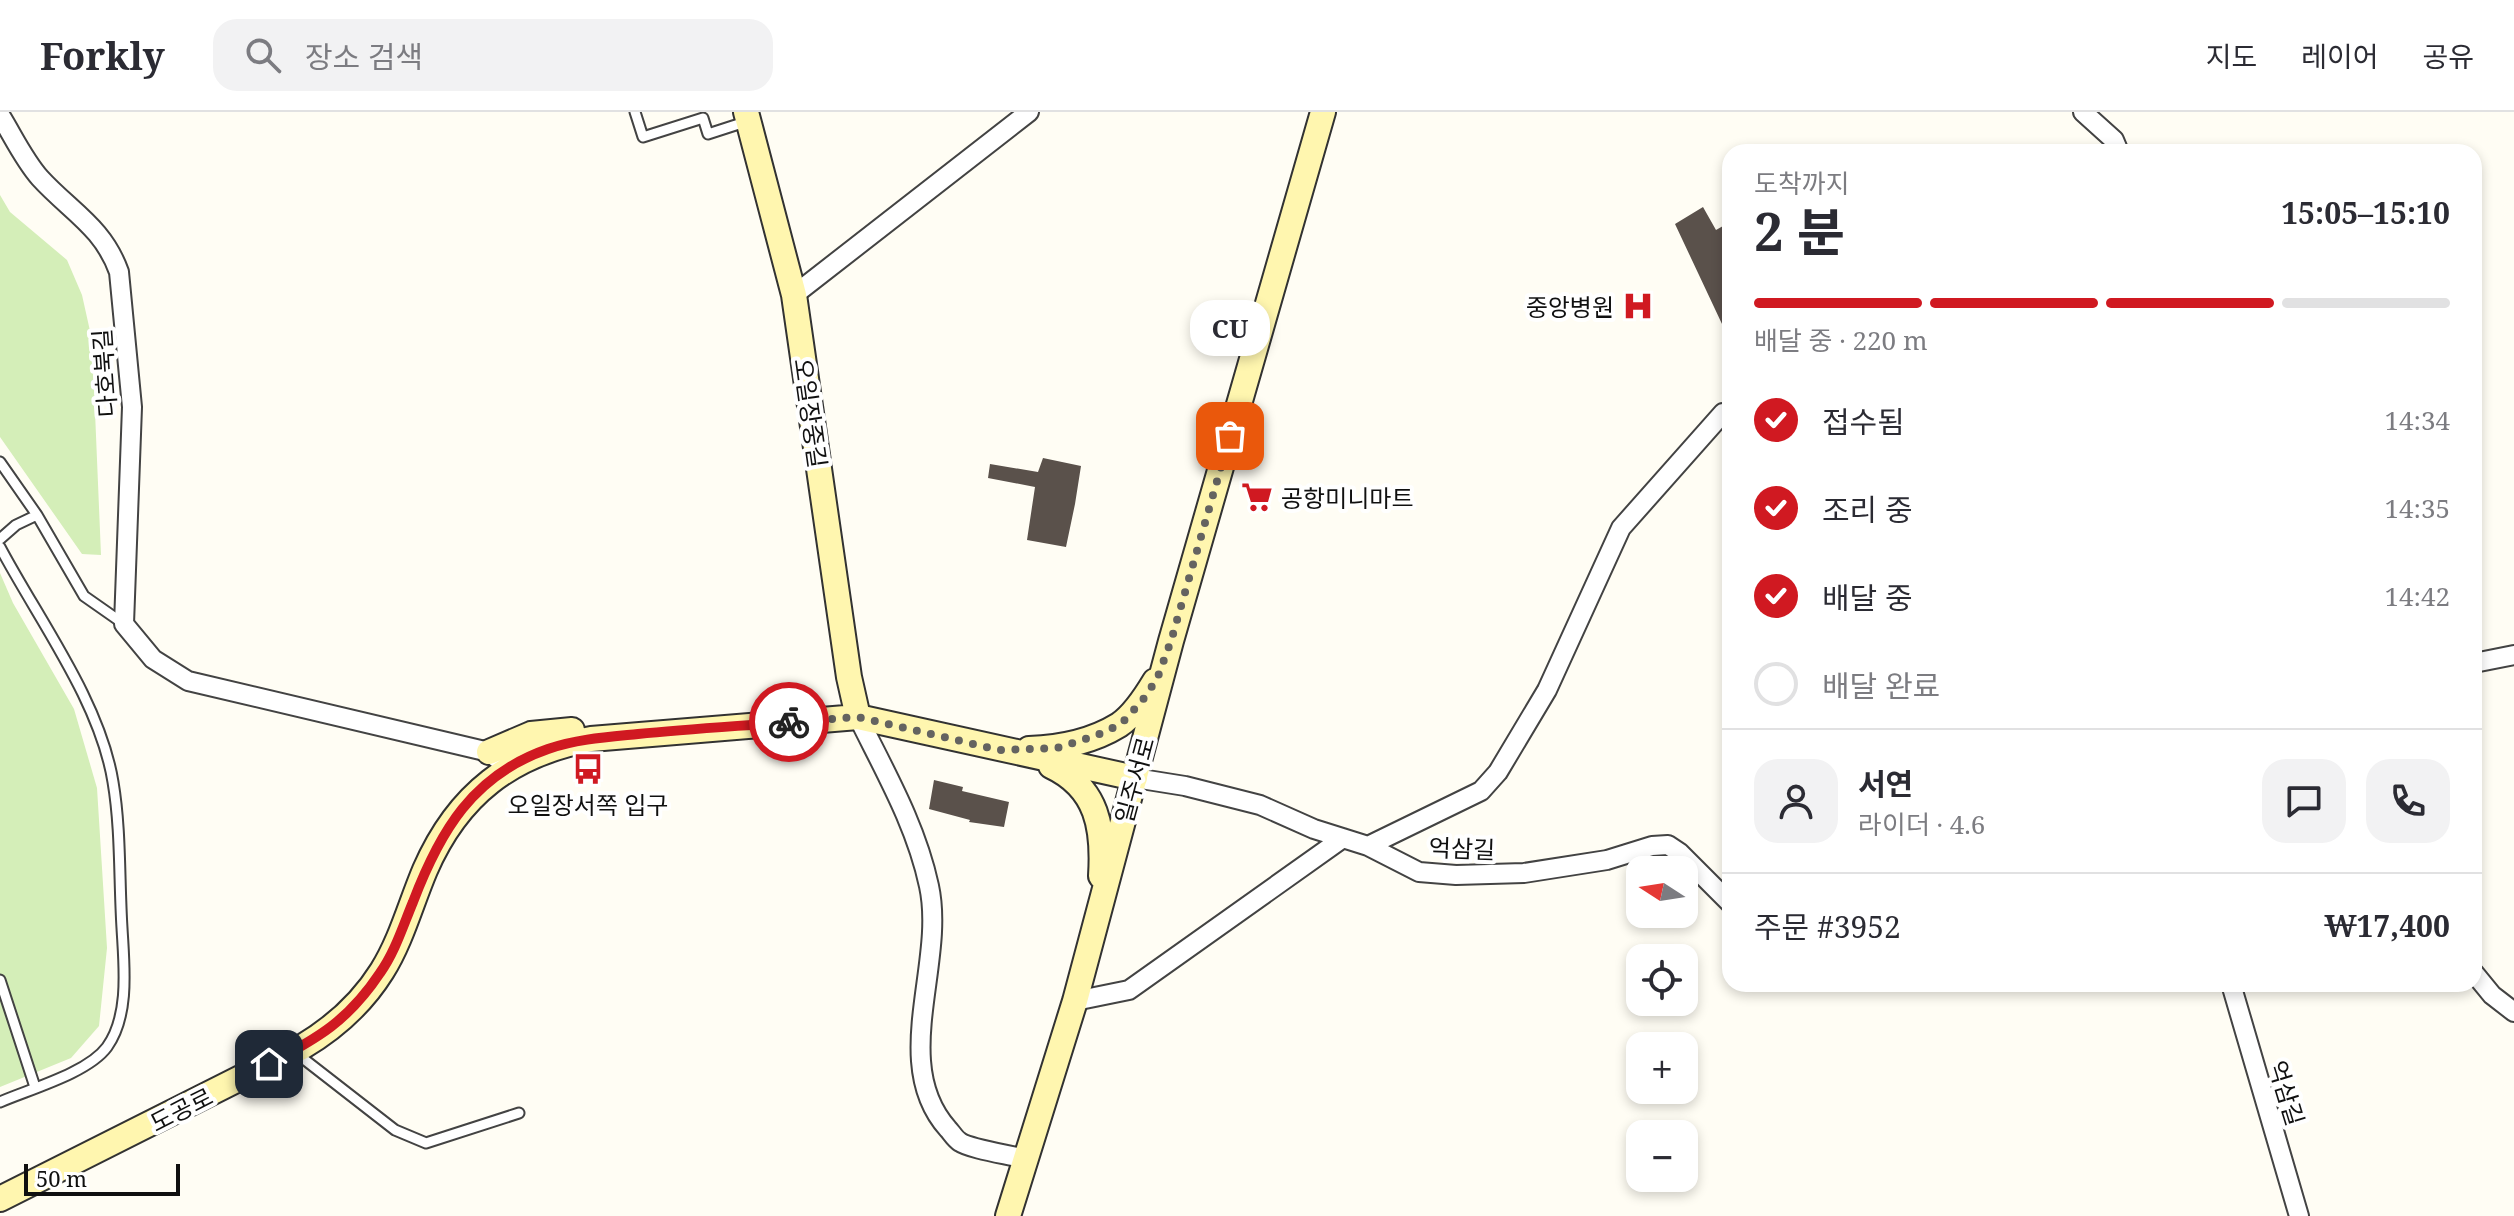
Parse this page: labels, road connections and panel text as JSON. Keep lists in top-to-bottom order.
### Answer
{
  "streets": {
    "street": [
      "다호북길",
      "오일장중길",
      "일주서로",
      "억삼길",
      "도공로"
    ]
  },
  "crossings": [
    ["오일장중길", "도공로"],
    ["일주서로", "억삼길"],
    ["일주서로", "도공로"],
    ["억삼길", "도공로"]
  ],
  "places": {
    "hospital": ["중앙병원"],
    "other": ["CU"],
    "supermarket": ["공항미니마트"],
    "bus stop": ["오일장서쪽 입구"]
  },
  "scale_bar": "50 m",
  "north": "left",
  "page": {
    "header": "Forkly",
    "search": "장소 검색",
    "nav": ["지도", "레이어", "공유"],
    "heading": ["2 분", "도착까지", "15:05–15:10"],
    "panel": [
      "서연",
      "라이더 · 4.6",
      "주문 #3952",
      "₩17,400"
    ],
    "bar": "배달 중 · 220 m",
    "bubble": "CU",
    "list": [
      ["접수됨", "14:34"],
      ["조리 중", "14:35"],
      ["배달 중", "14:42"],
      "배달 완료"
    ],
    "map_buttons": ["+", "−"],
    "scale": "50 m"
  }
}
